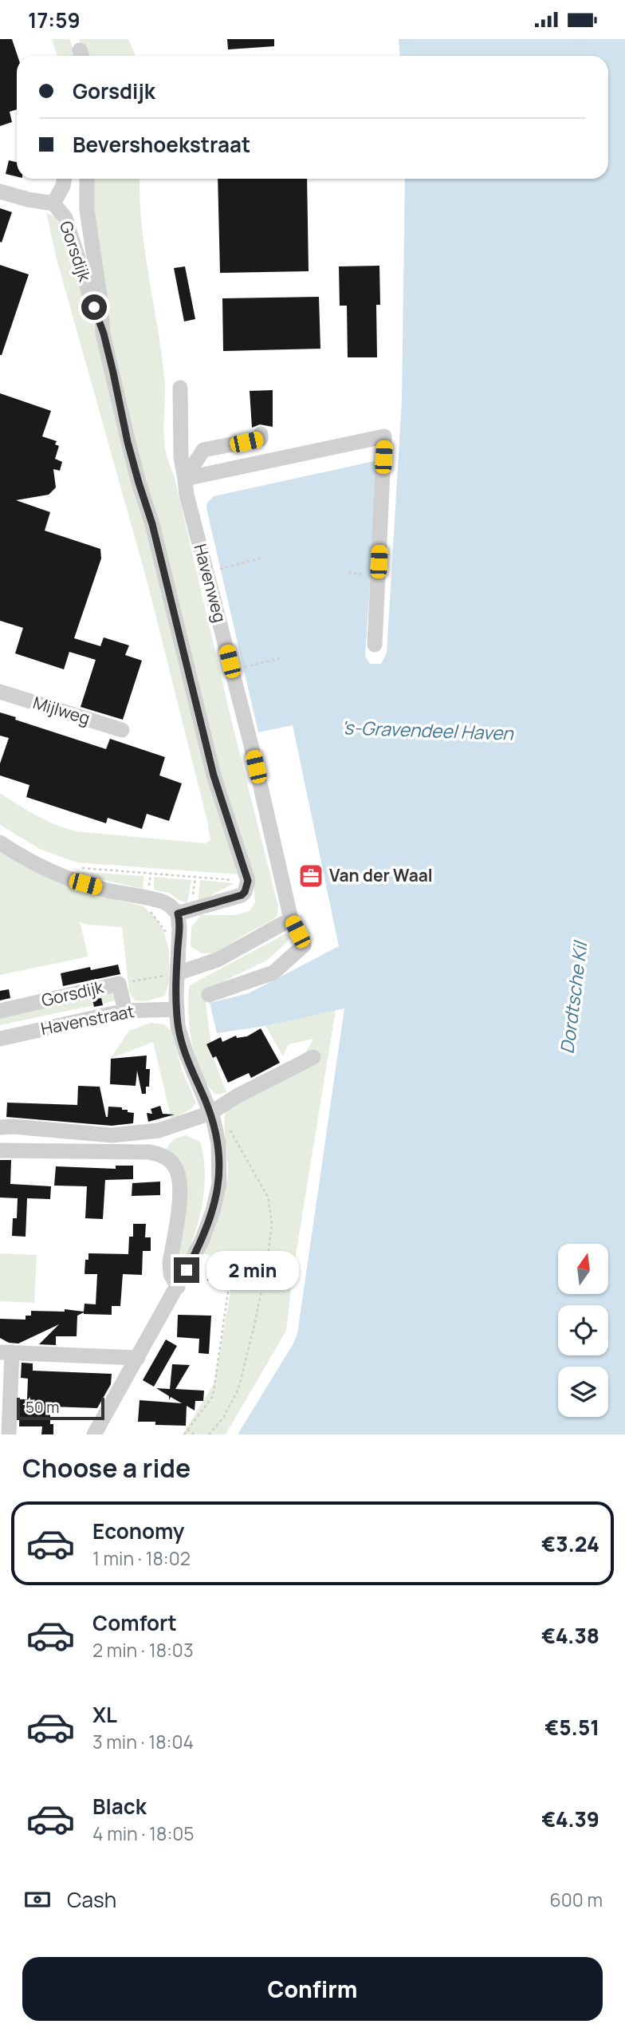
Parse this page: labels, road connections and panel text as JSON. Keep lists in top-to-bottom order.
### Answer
{
  "streets": {
    "street": [
      "Gorsdijk",
      "Havenweg",
      "Mijlweg",
      "Havenstraat"
    ]
  },
  "crossings": [
    ["Gorsdijk", "Havenstraat"]
  ],
  "water": ["'s-Gravendeel Haven", "Dordtsche Kil"],
  "places": {
    "office": ["Van der Waal"]
  },
  "scale_bar": "50 m",
  "north": "top",
  "page": {
    "status": "17:59",
    "banner": ["Gorsdijk", "Bevershoekstraat"],
    "bubble": "2 min",
    "scale": "50 m",
    "heading": "Choose a ride",
    "list": [
      {
        "name": "Economy",
        "note": "1 min · 18:02",
        "value": "€3.24"
      },
      {
        "name": "Comfort",
        "note": "2 min · 18:03",
        "value": "€4.38"
      },
      {
        "name": "XL",
        "note": "3 min · 18:04",
        "value": "€5.51"
      },
      {
        "name": "Black",
        "note": "4 min · 18:05",
        "value": "€4.39"
      }
    ],
    "pay": ["Cash", "600 m"],
    "buttons": "Confirm"
  }
}
